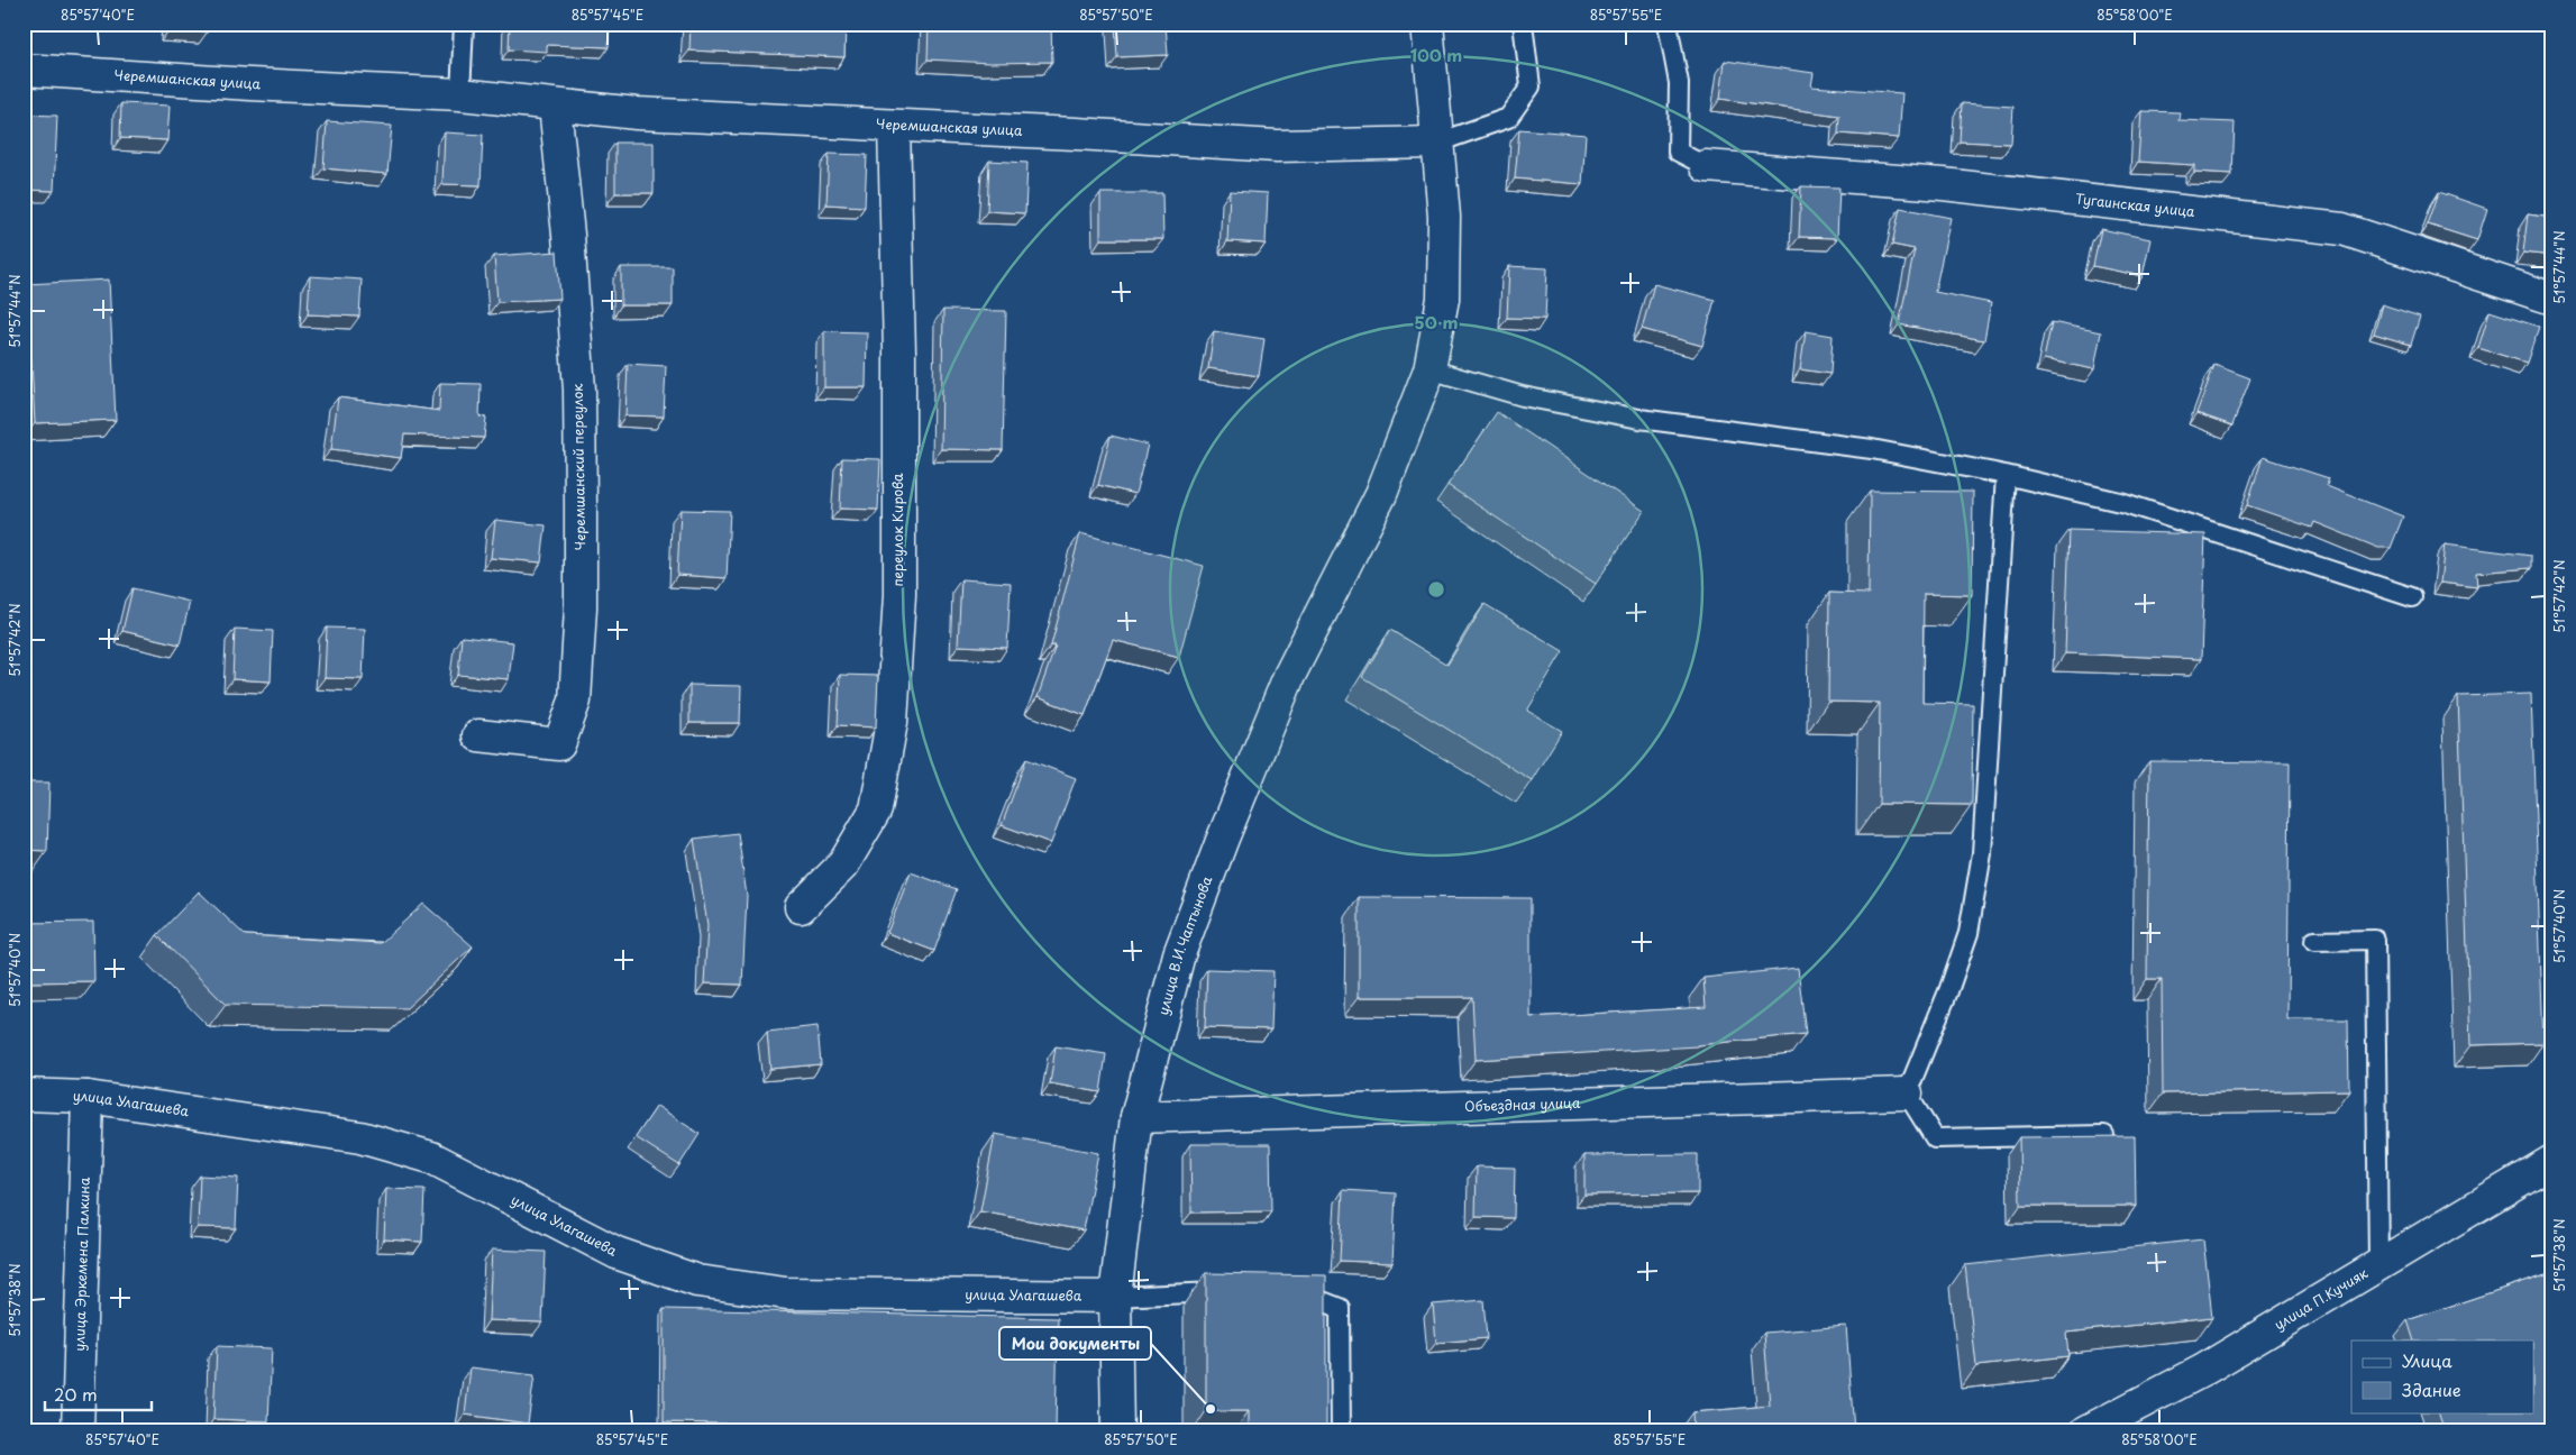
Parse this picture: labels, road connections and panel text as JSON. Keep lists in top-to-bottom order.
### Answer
{
  "streets": {
    "street": [
      "Черемшанская улица",
      "Тугаинская улица",
      "Черемшанский переулок",
      "переулок Кирова",
      "улица В.И.Чаптынова",
      "улица Улагашева",
      "Объездная улица",
      "улица Эркемена Палкина",
      "улица П.Кучияк"
    ]
  },
  "crossings": [
    ["Черемшанская улица", "Черемшанский переулок"],
    ["Черемшанская улица", "переулок Кирова"],
    ["Черемшанская улица", "улица В.И.Чаптынова"],
    ["улица В.И.Чаптынова", "улица Улагашева"],
    ["улица В.И.Чаптынова", "Объездная улица"],
    ["улица Улагашева", "улица Эркемена Палкина"]
  ],
  "places": ["Мои документы"],
  "legend": ["Улица", "Здание"],
  "scale_bar": "20 m",
  "coordinates": [
    "85°57'40\"E",
    "85°57'45\"E",
    "85°57'50\"E",
    "85°57'55\"E",
    "85°58'00\"E",
    "51°57'44\"N",
    "51°57'42\"N",
    "51°57'40\"N",
    "51°57'38\"N"
  ],
  "rings": ["100 m", "50 m"]
}
